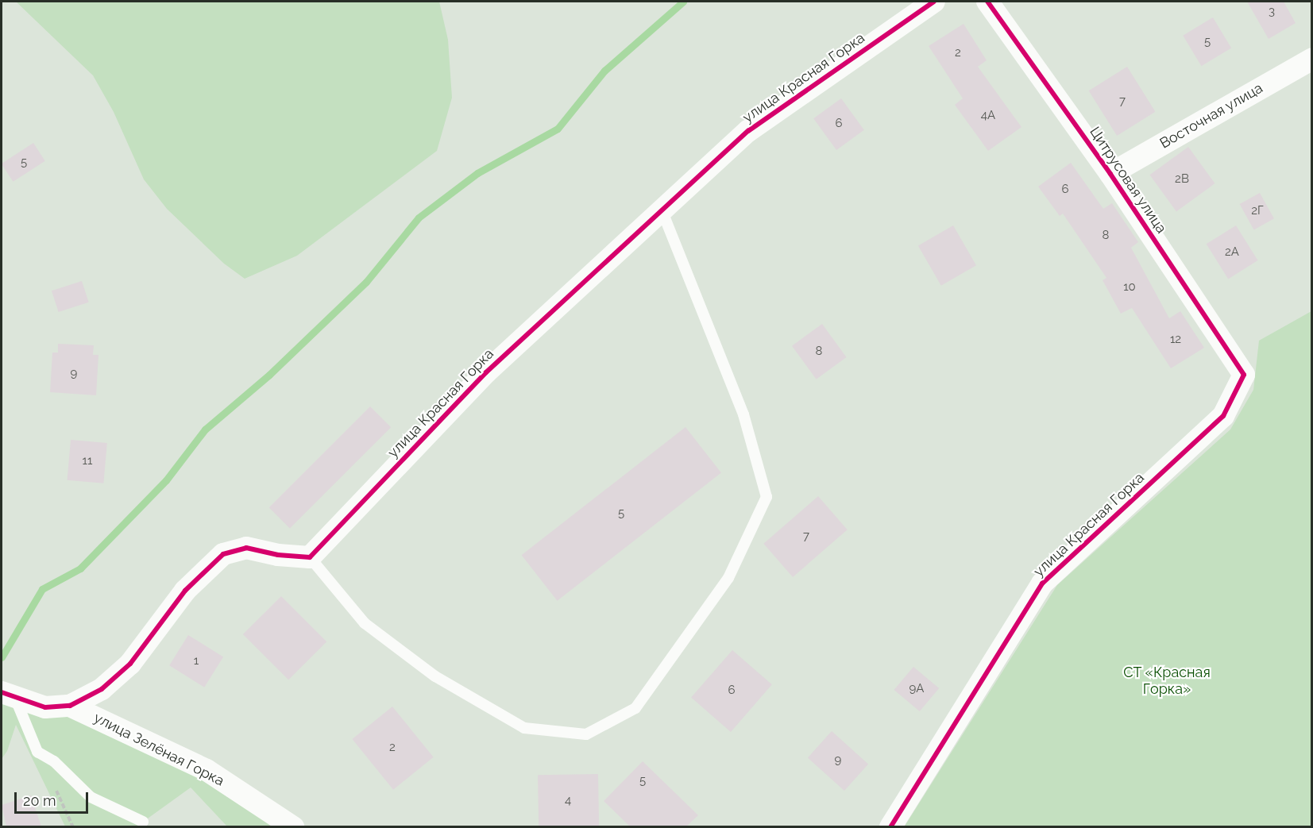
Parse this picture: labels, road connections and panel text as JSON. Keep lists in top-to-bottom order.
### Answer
{
  "streets": {
    "street": [
      "улица Красная Горка",
      "Восточная улица",
      "Цитрусовая улица",
      "улица Зелёная Горка"
    ]
  },
  "crossings": [
    ["улица Красная Горка", "Цитрусовая улица"],
    ["Восточная улица", "Цитрусовая улица"]
  ],
  "parks": ["СТ «Красная Горка»"],
  "house_numbers": [
    "3",
    "5",
    "2",
    "7",
    "4А",
    "6",
    "5",
    "2В",
    "6",
    "2Г",
    "8",
    "2А",
    "10",
    "12",
    "8",
    "9",
    "11",
    "5",
    "7",
    "1",
    "9А",
    "6",
    "2",
    "9",
    "5",
    "4"
  ],
  "scale_bar": "20 m"
}
